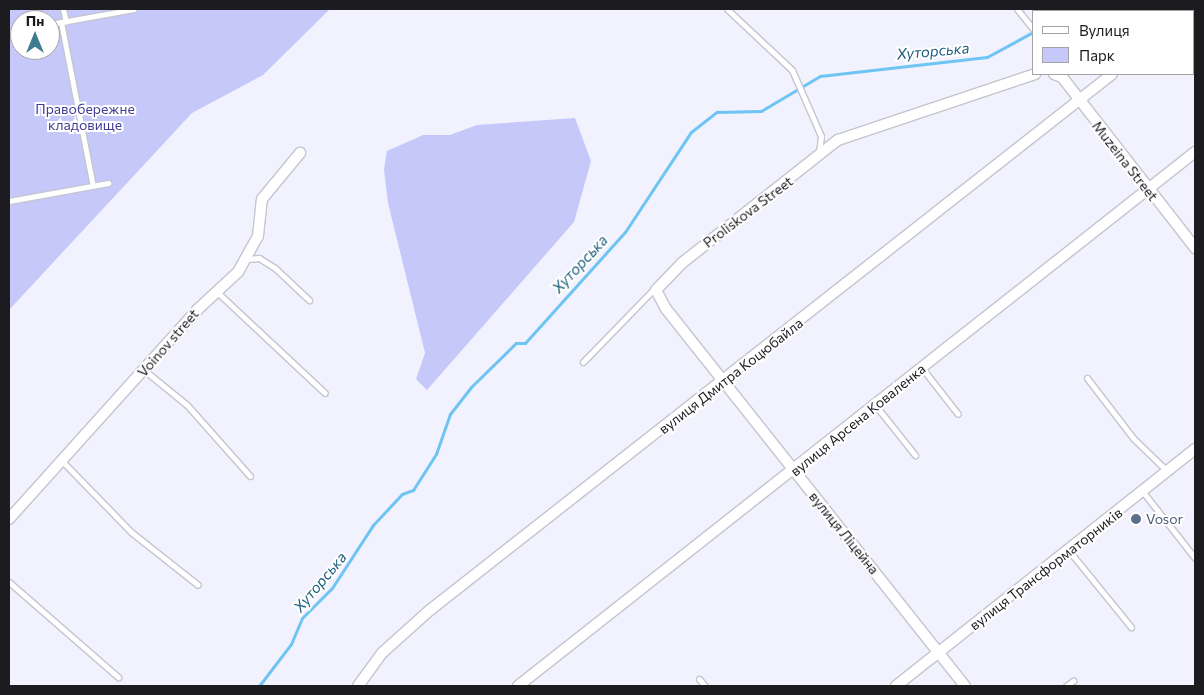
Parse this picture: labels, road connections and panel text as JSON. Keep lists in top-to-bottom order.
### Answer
{
  "streets": {
    "street": [
      "Muzeina Street",
      "Proliskova Street",
      "Voinov street",
      "вулиця Дмитра Коцюбайла",
      "вулиця Арсена Коваленка",
      "вулиця Ліцейна",
      "вулиця Трансформаторників"
    ]
  },
  "crossings": [
    ["Muzeina Street", "вулиця Дмитра Коцюбайла"],
    ["Muzeina Street", "вулиця Арсена Коваленка"],
    ["Proliskova Street", "вулиця Ліцейна"],
    ["вулиця Дмитра Коцюбайла", "вулиця Ліцейна"],
    ["вулиця Арсена Коваленка", "вулиця Ліцейна"],
    ["вулиця Ліцейна", "вулиця Трансформаторників"]
  ],
  "water": ["Хуторська"],
  "parks": ["Правобережне кладовище"],
  "places": ["Vosor"],
  "legend": ["Вулиця", "Парк"],
  "north": "top"
}
